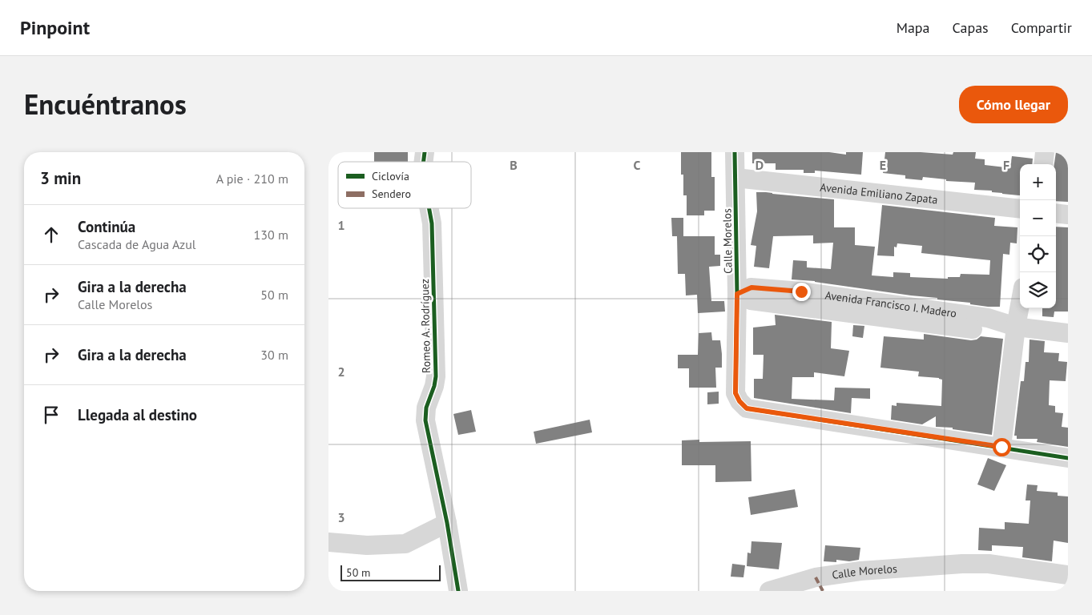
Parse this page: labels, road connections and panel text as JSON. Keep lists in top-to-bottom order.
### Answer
{
  "streets": {
    "street": [
      "Avenida Emiliano Zapata",
      "Calle Morelos",
      "Avenida Francisco I. Madero",
      "Romeo A. Rodríguez"
    ]
  },
  "crossings": [
    ["Avenida Emiliano Zapata", "Calle Morelos"],
    ["Calle Morelos", "Avenida Francisco I. Madero"]
  ],
  "legend": ["Ciclovía", "Sendero"],
  "scale_bar": "50 m",
  "page": {
    "header": "Pinpoint",
    "nav": ["Mapa", "Capas", "Compartir"],
    "title": "Encuéntranos",
    "buttons": "Cómo llegar",
    "heading": ["3 min", "A pie · 210 m"],
    "map_buttons": ["+", "−"],
    "list": [
      ["Continúa", "Cascada de Agua Azul", "130 m"],
      ["Gira a la derecha", "Calle Morelos", "50 m"],
      ["Gira a la derecha", "30 m"],
      "Llegada al destino"
    ],
    "scale": "50 m"
  },
  "grid": {
    "columns": [
      "B",
      "C",
      "D",
      "E",
      "F"
    ],
    "rows": ["1", "2", "3"]
  }
}
